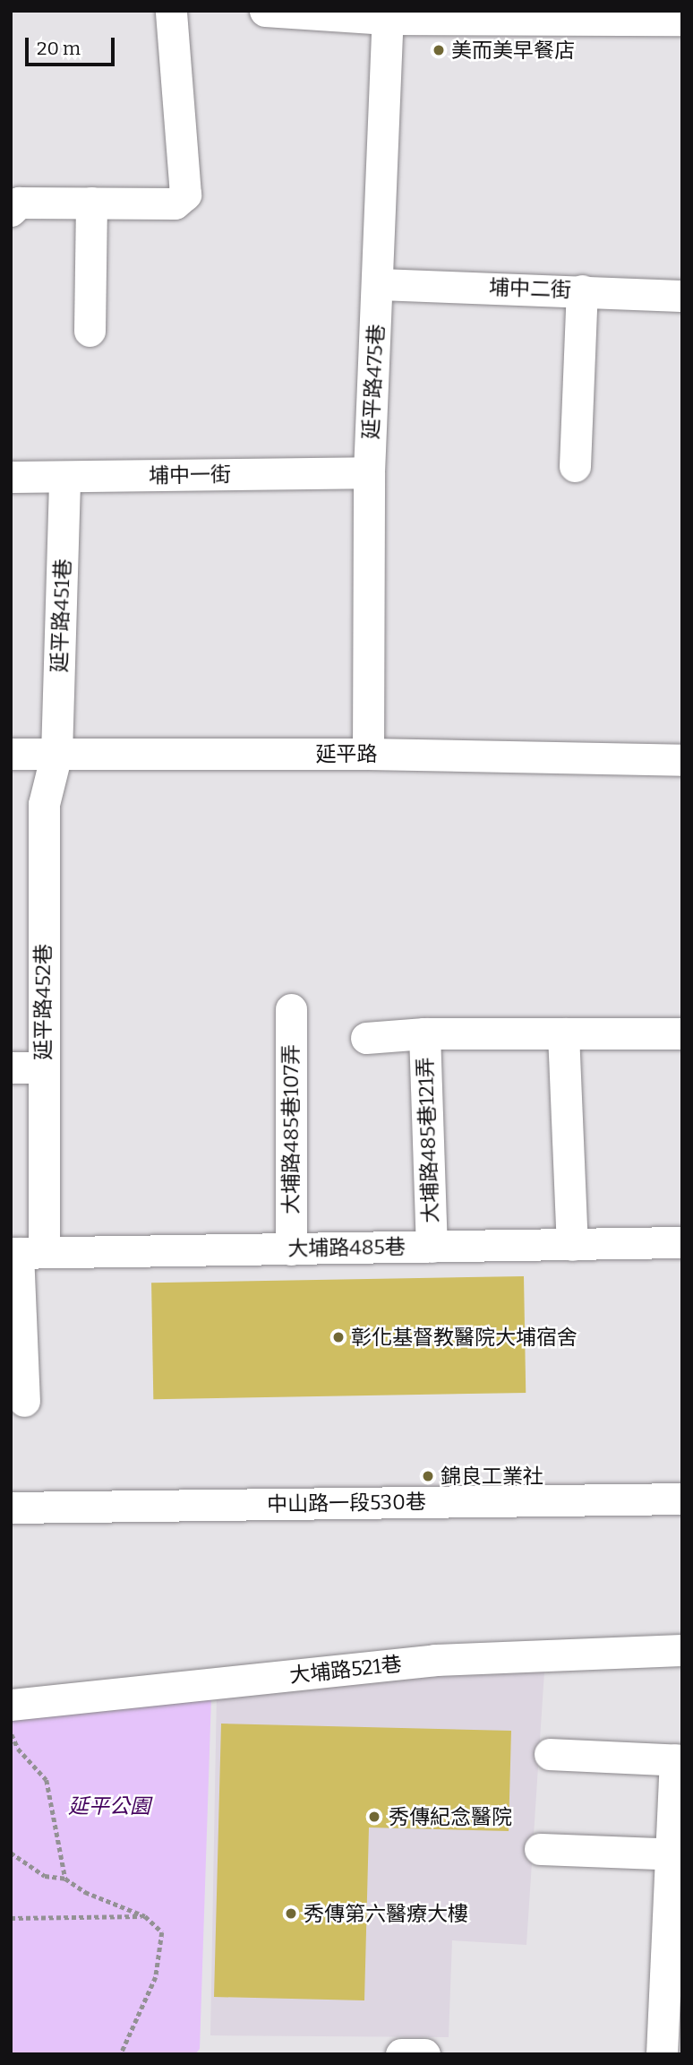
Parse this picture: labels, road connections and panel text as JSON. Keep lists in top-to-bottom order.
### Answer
{
  "streets": {
    "street": [
      "埔中二街",
      "延平路475巷",
      "埔中一街",
      "延平路451巷",
      "延平路",
      "延平路452巷",
      "大埔路485巷107弄",
      "大埔路485巷121弄",
      "大埔路485巷",
      "中山路一段530巷",
      "大埔路521巷"
    ]
  },
  "crossings": [
    ["埔中二街", "延平路475巷"],
    ["延平路475巷", "埔中一街"],
    ["延平路475巷", "延平路"],
    ["埔中一街", "延平路451巷"],
    ["延平路451巷", "延平路"],
    ["延平路451巷", "延平路452巷"],
    ["延平路", "延平路452巷"],
    ["延平路452巷", "大埔路485巷"],
    ["大埔路485巷107弄", "大埔路485巷"],
    ["大埔路485巷121弄", "大埔路485巷"]
  ],
  "parks": ["延平公園"],
  "places": [
    "美而美早餐店",
    "彰化基督教醫院大埔宿舍",
    "錦良工業社",
    "秀傳紀念醫院",
    "秀傳第六醫療大樓"
  ],
  "scale_bar": "20 m"
}
